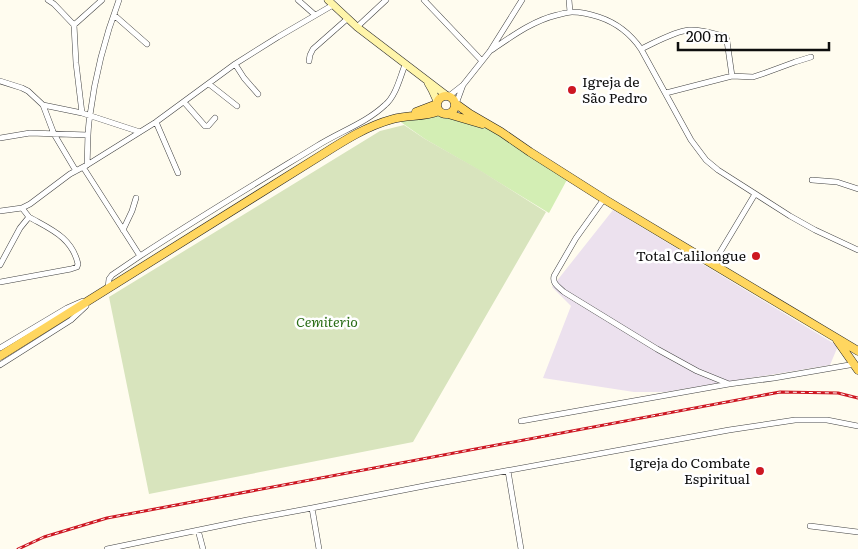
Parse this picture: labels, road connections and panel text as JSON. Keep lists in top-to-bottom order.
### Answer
{
  "parks": ["Cemiterio"],
  "places": ["Igreja de São Pedro", "Total Calilongue", "Igreja do Combate Espiritual"],
  "scale_bar": "200 m"
}
